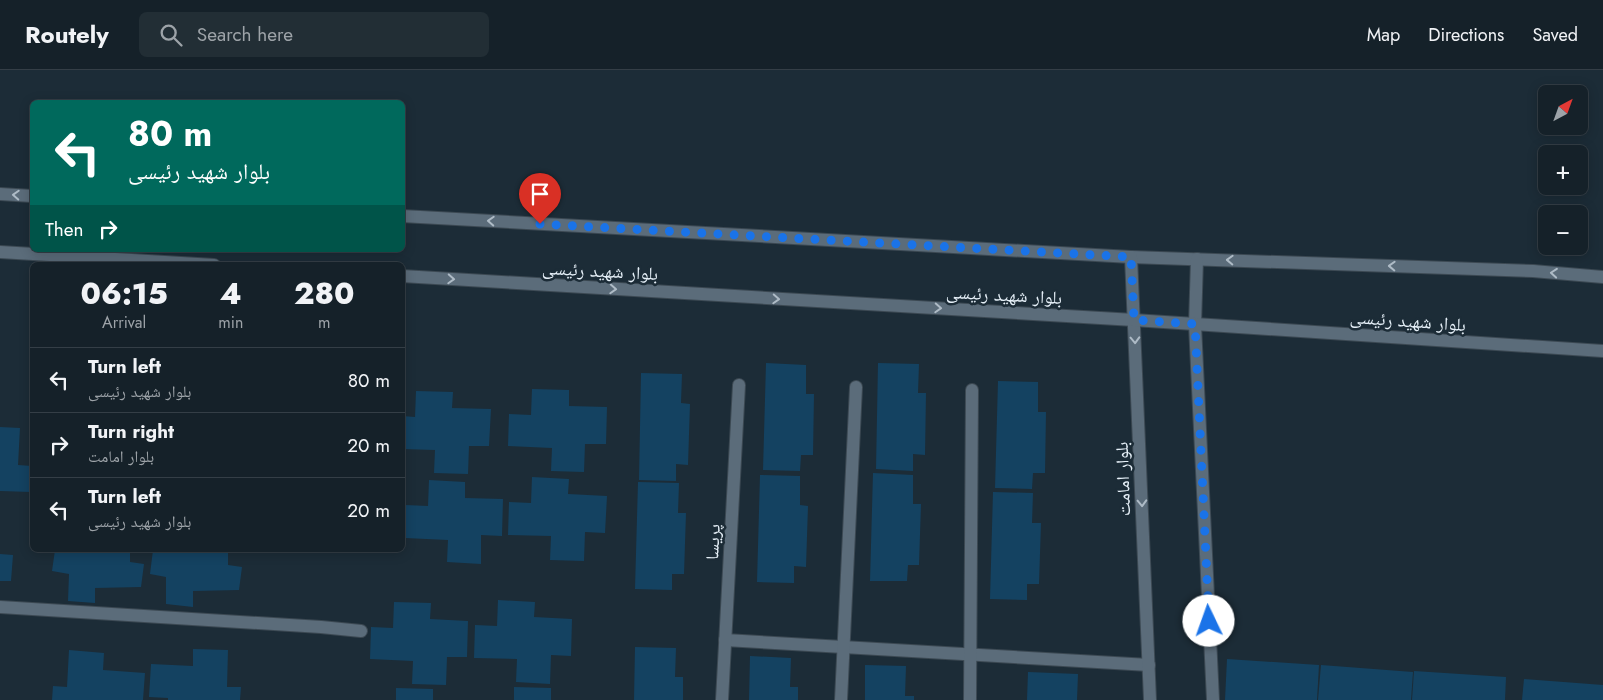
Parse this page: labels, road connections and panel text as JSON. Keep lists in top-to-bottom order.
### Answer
{
  "streets": {
    "main road": ["بلوار شهید رئیسی", "بلوار امامت", "پریسا"]
  },
  "crossings": [
    ["بلوار شهید رئیسی", "بلوار امامت"]
  ],
  "north": "top right",
  "page": {
    "header": "Routely",
    "search": "Search here",
    "nav": ["Map", "Directions", "Saved"],
    "map_buttons": ["+", "−"],
    "turn": ["80 m", "بلوار شهید رئیسی"],
    "then": "Then",
    "eta": [
      "06:15",
      "Arrival",
      "4",
      "min",
      "280",
      "m"
    ],
    "list": [
      {
        "name": "Turn left",
        "note": "بلوار شهید رئیسی",
        "value": "80 m"
      },
      {
        "name": "Turn right",
        "note": "بلوار امامت",
        "value": "20 m"
      },
      {
        "name": "Turn left",
        "note": "بلوار شهید رئیسی",
        "value": "20 m"
      }
    ]
  }
}
